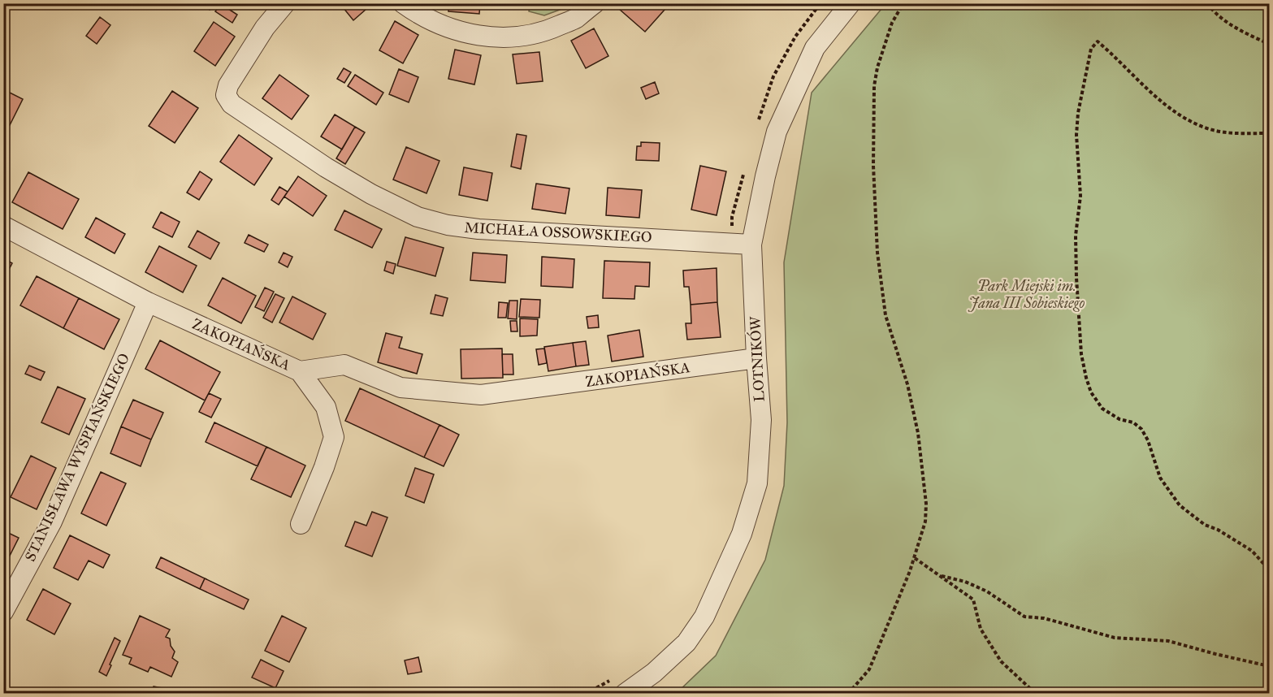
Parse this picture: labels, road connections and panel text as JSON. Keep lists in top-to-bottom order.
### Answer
{
  "streets": {
    "street": [
      "MICHAŁA OSSOWSKIEGO",
      "ZAKOPIAŃSKA",
      "LOTNIKÓW",
      "STANISŁAWA WYSPIAŃSKIEGO"
    ]
  },
  "crossings": [
    ["MICHAŁA OSSOWSKIEGO", "LOTNIKÓW"],
    ["ZAKOPIAŃSKA", "LOTNIKÓW"],
    ["ZAKOPIAŃSKA", "STANISŁAWA WYSPIAŃSKIEGO"]
  ],
  "parks": ["Park Miejski im. Jana III Sobieskiego"]
}
